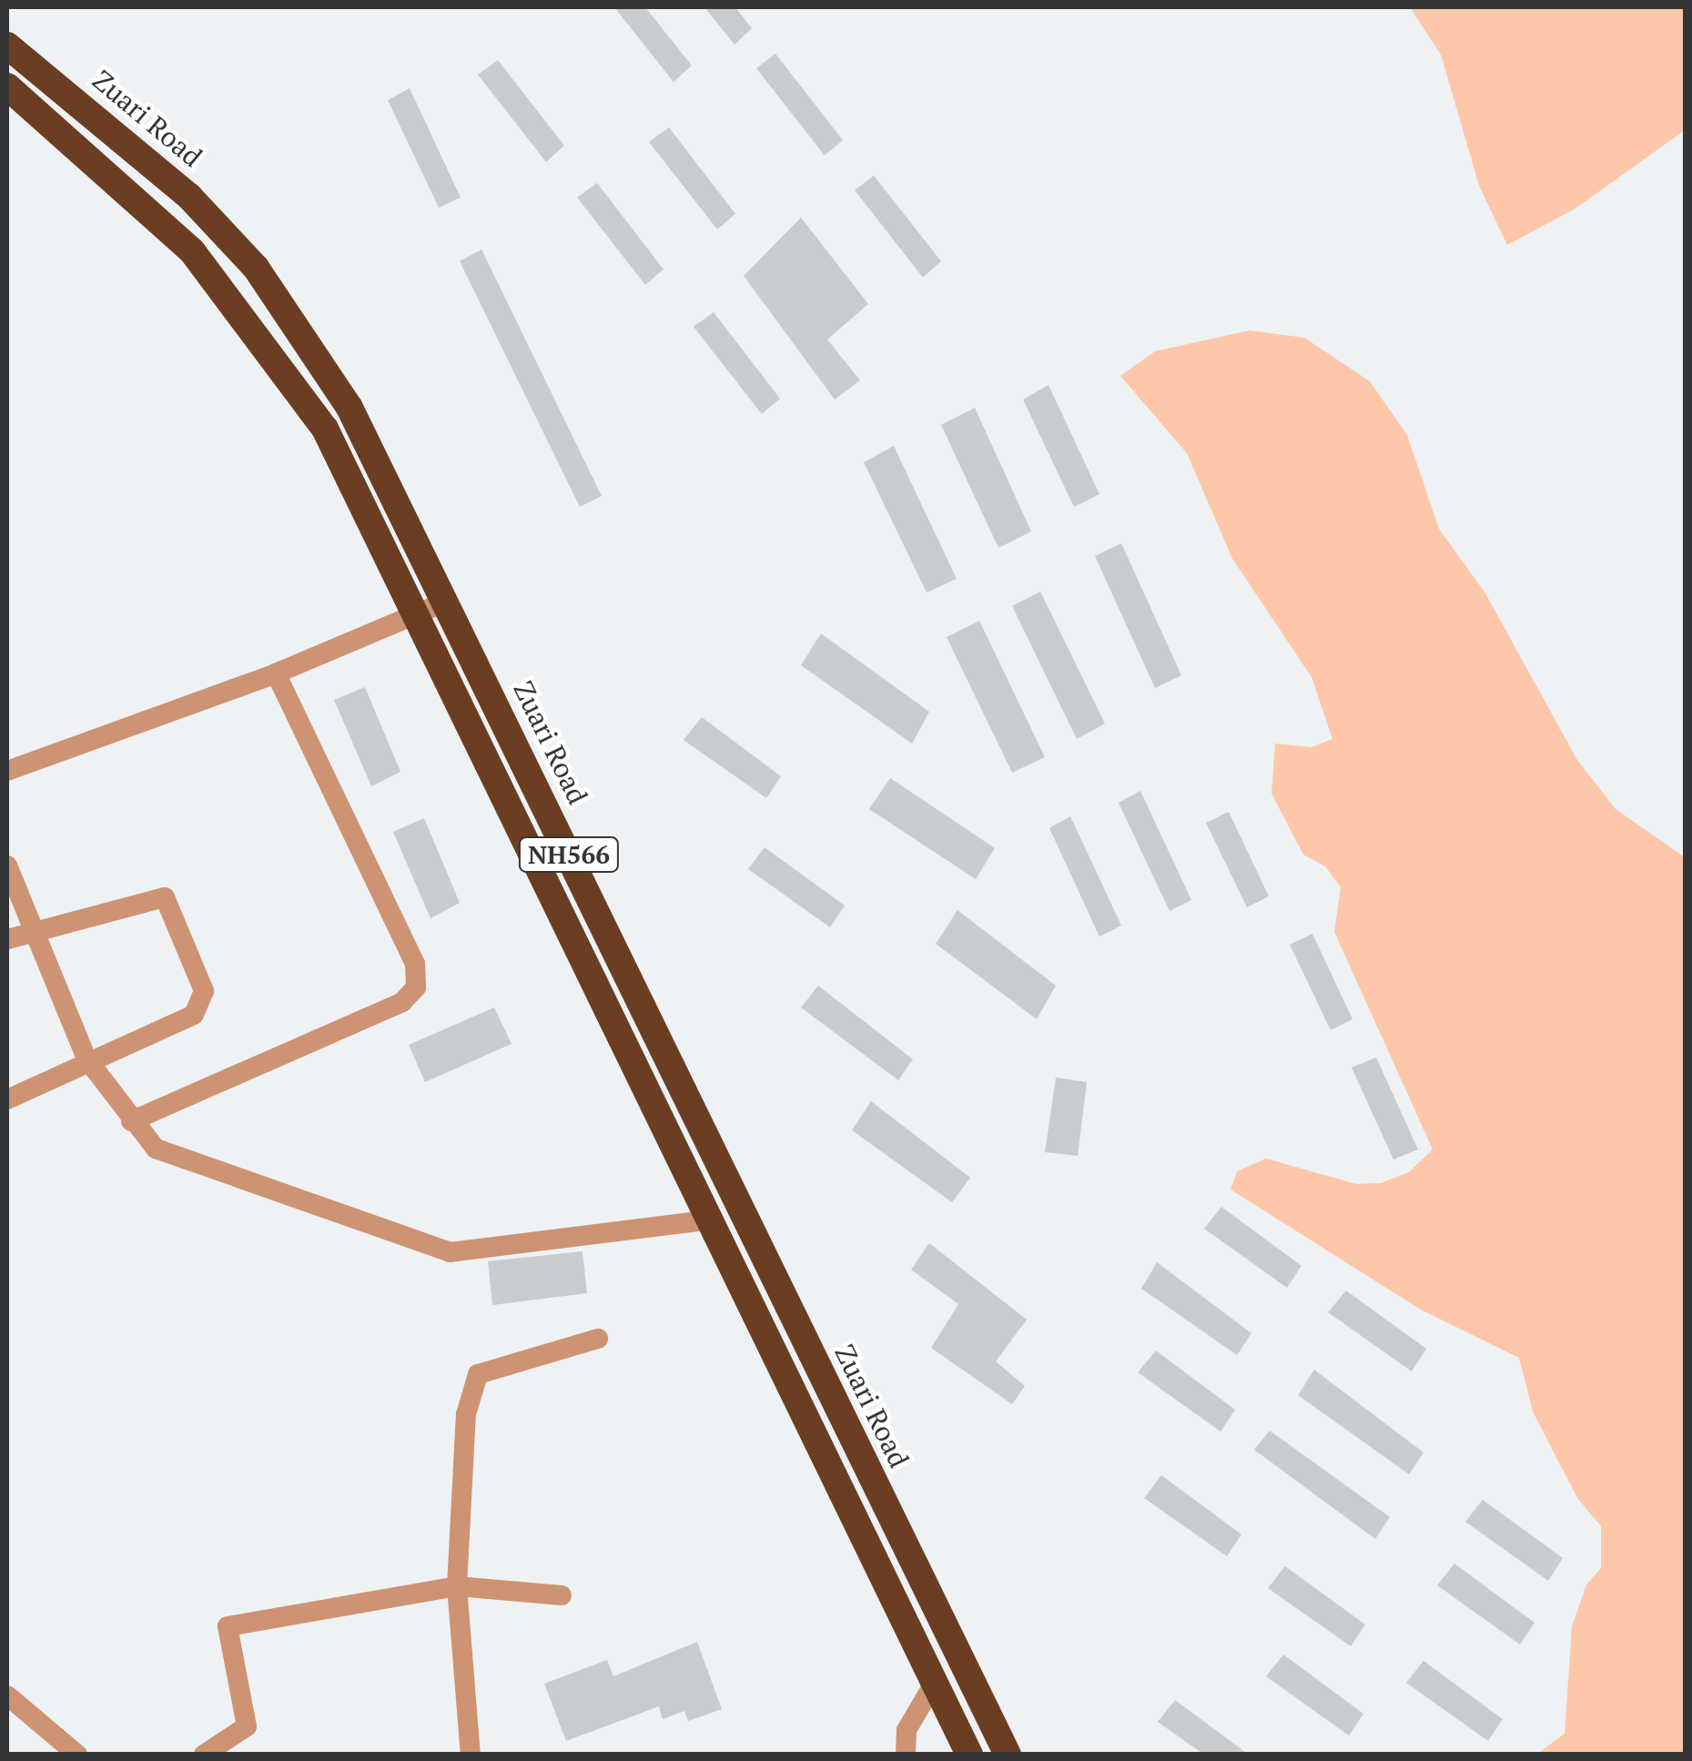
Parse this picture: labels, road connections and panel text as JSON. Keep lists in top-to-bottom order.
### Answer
{
  "streets": {
    "highway": ["Zuari Road", "NH566"]
  }
}
